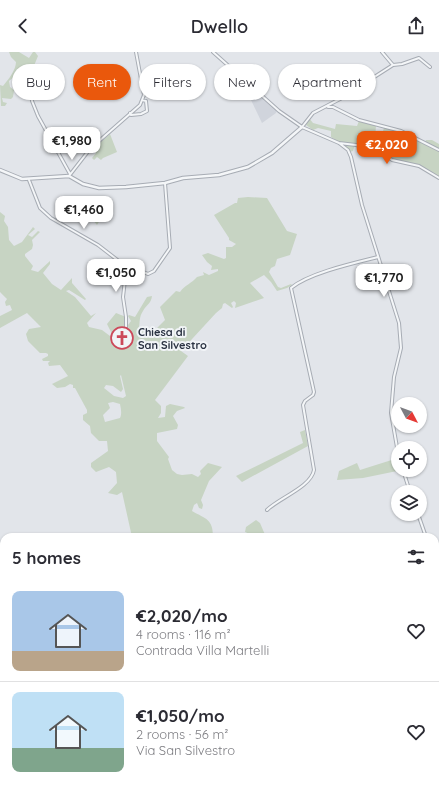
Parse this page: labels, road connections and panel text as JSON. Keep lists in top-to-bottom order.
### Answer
{
  "places": {
    "church": ["Chiesa di San Silvestro"]
  },
  "north": "bottom right",
  "page": {
    "header": "Dwello",
    "chip": [
      "Buy",
      "Rent",
      "Filters",
      "New",
      "Apartment"
    ],
    "price": [
      "€1,980",
      "€2,020",
      "€1,460",
      "€1,050",
      "€1,770"
    ],
    "heading": "5 homes",
    "list": [
      {
        "name": "€2,020/mo",
        "note": "4 rooms · 116 m² · Contrada Villa Martelli"
      },
      {
        "name": "€1,050/mo",
        "note": "2 rooms · 56 m² · Via San Silvestro"
      }
    ]
  }
}
